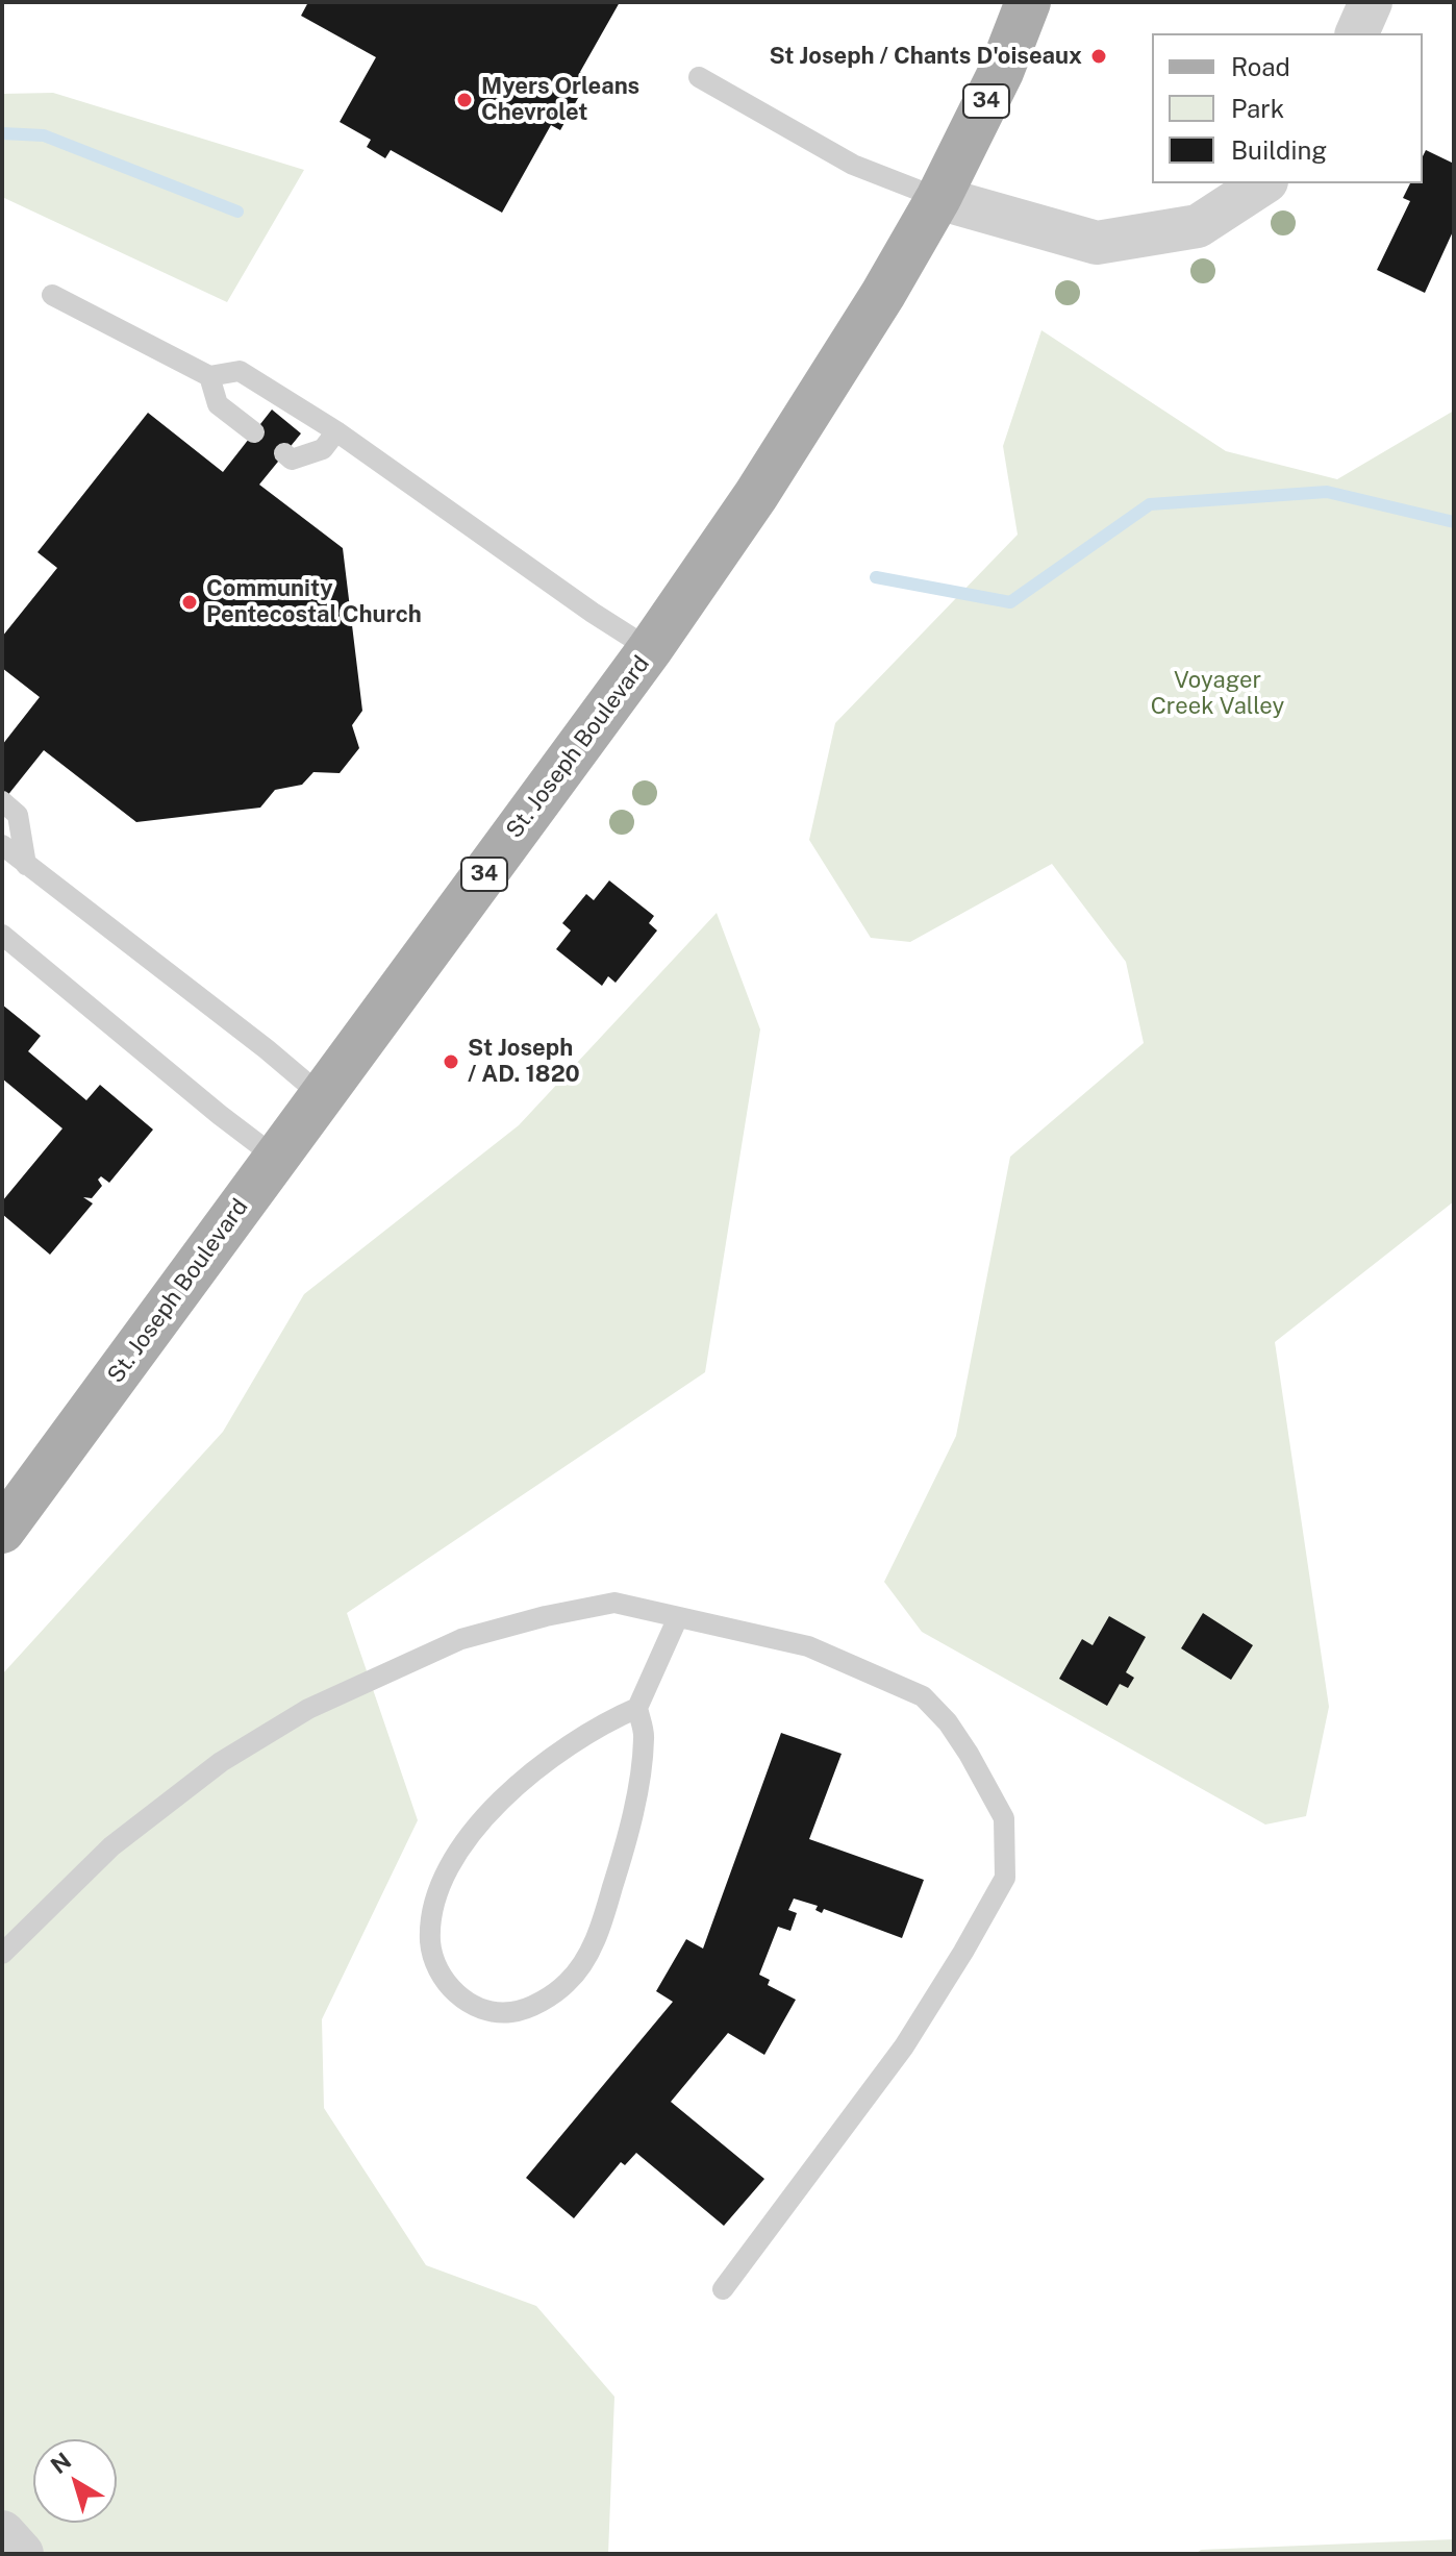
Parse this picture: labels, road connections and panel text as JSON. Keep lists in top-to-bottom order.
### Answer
{
  "streets": {
    "main road": ["34", "St. Joseph Boulevard"]
  },
  "parks": ["Voyager Creek Valley"],
  "places": [
    "St Joseph / Chants D'oiseaux",
    "Myers Orleans Chevrolet",
    "Community Pentecostal Church",
    "St Joseph / AD. 1820"
  ],
  "legend": ["Road", "Park", "Building"],
  "north": "top left"
}
